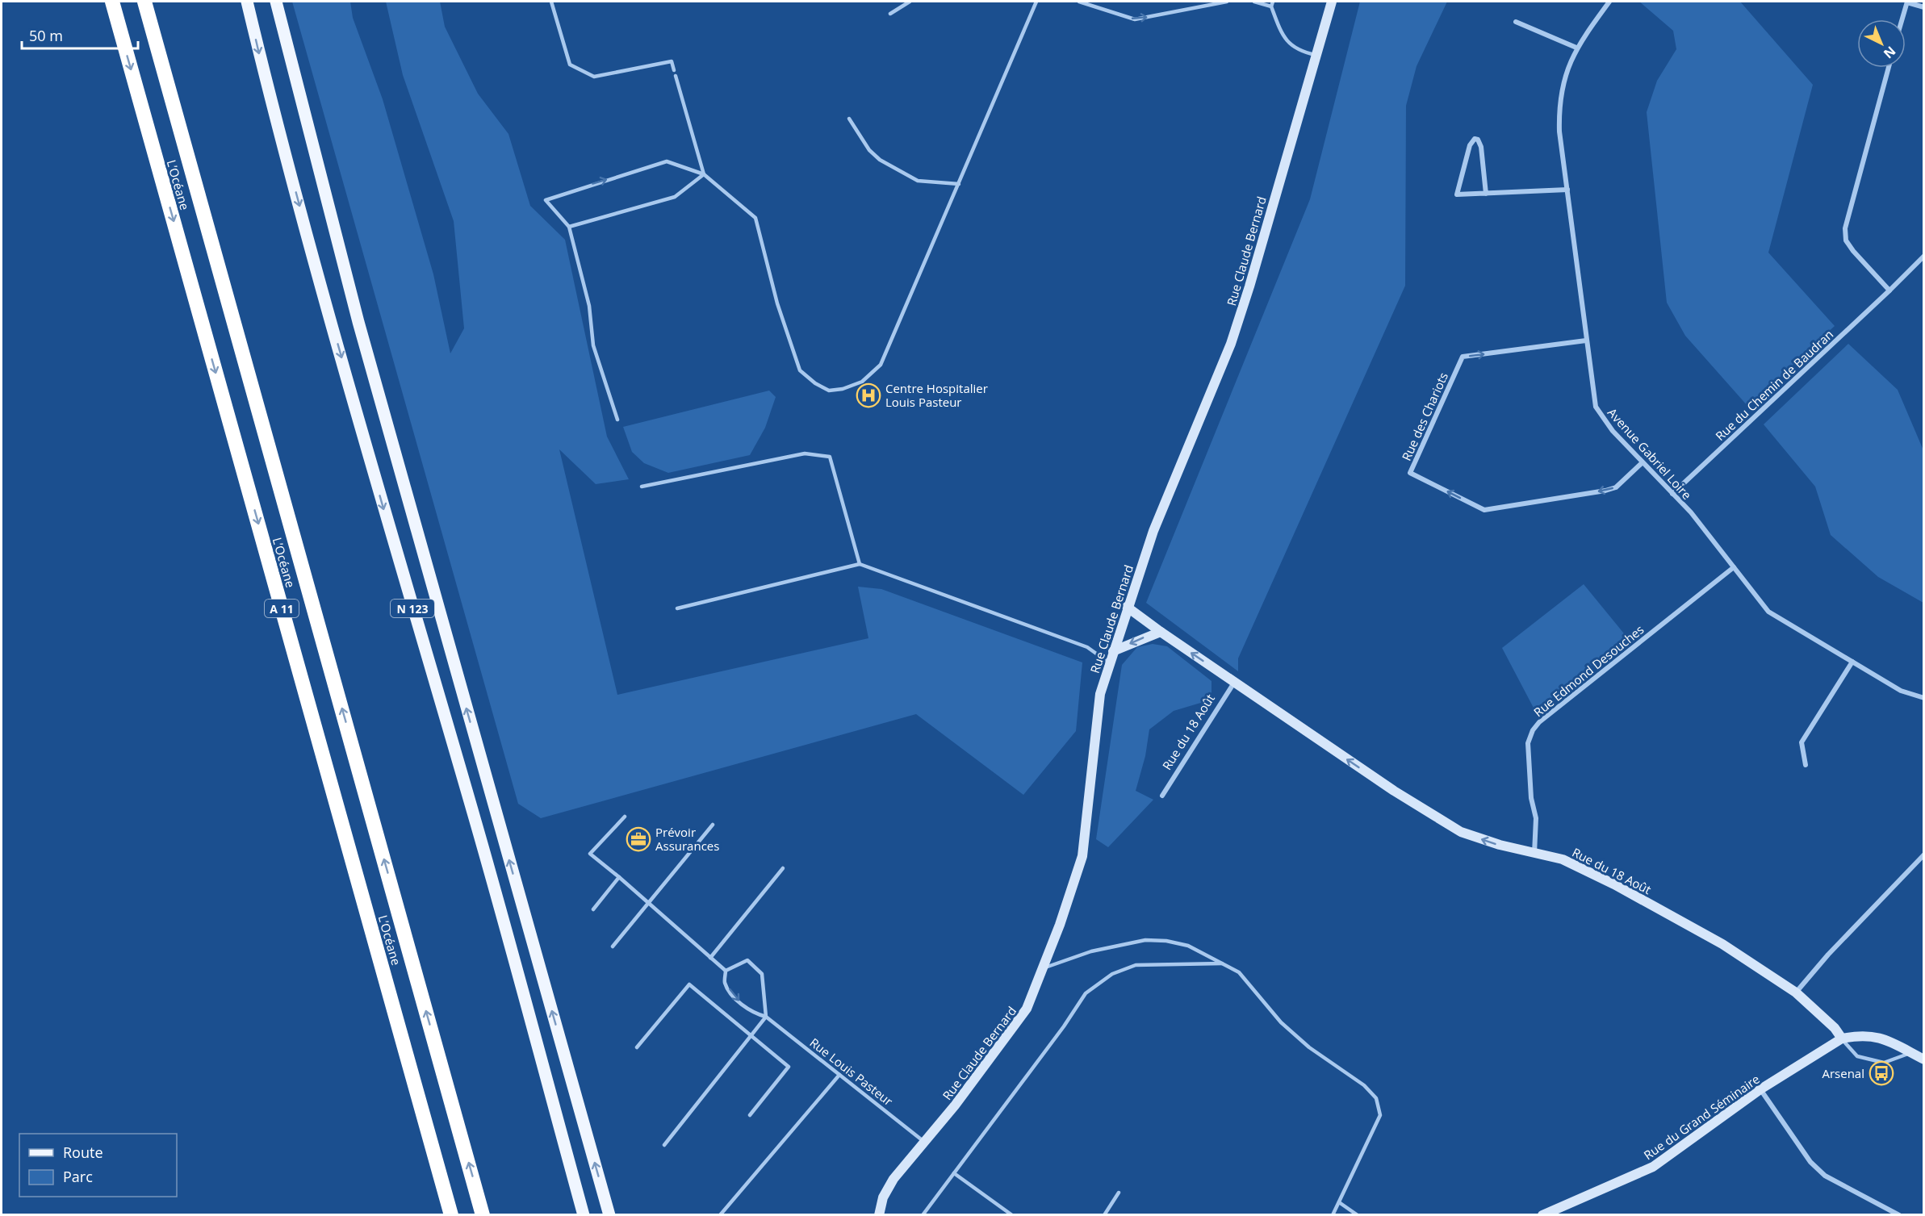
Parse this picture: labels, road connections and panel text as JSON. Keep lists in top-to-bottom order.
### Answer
{
  "streets": {
    "highway": ["L’Océane", "A 11"],
    "main road": ["N 123"],
    "street": [
      "Rue Claude Bernard",
      "Rue du Chemin de Baudran",
      "Rue des Chariots",
      "Avenue Gabriel Loire",
      "Rue Edmond Desouches",
      "Rue du 18 Août",
      "Rue du Grand Séminaire"
    ],
    "lane": ["Rue Louis Pasteur"]
  },
  "crossings": [
    ["Rue Claude Bernard", "Rue du 18 Août"],
    ["Rue Claude Bernard", "Rue Louis Pasteur"],
    ["Rue du Chemin de Baudran", "Avenue Gabriel Loire"],
    ["Rue des Chariots", "Avenue Gabriel Loire"],
    ["Avenue Gabriel Loire", "Rue Edmond Desouches"],
    ["Rue Edmond Desouches", "Rue du 18 Août"],
    ["Rue du 18 Août", "Rue du Grand Séminaire"]
  ],
  "one_way": ["Rue du 18 Août"],
  "places": {
    "hospital": ["Centre Hospitalier Louis Pasteur"],
    "office": ["Prévoir Assurances"],
    "bus stop": ["Arsenal"]
  },
  "legend": ["Route", "Parc"],
  "scale_bar": "50 m",
  "north": "bottom right"
}
